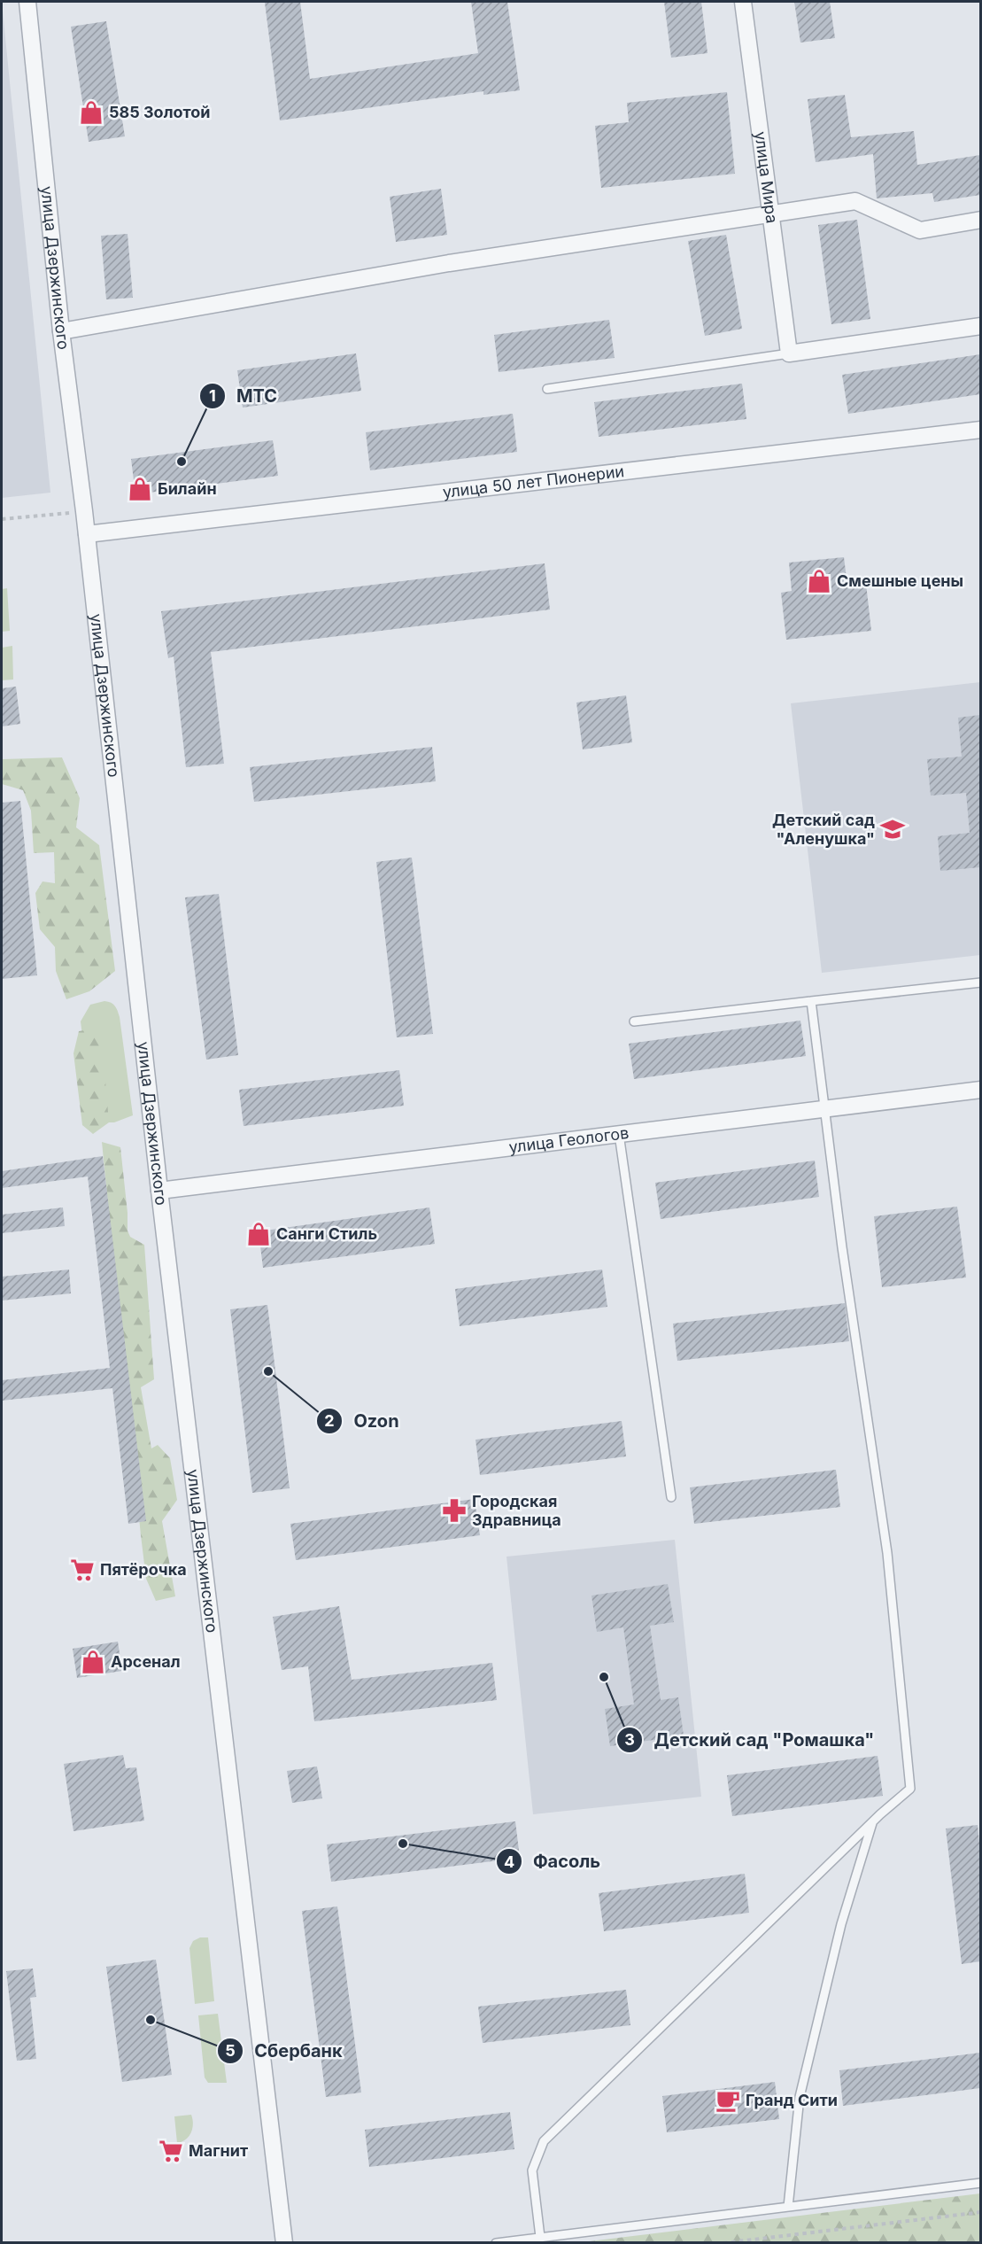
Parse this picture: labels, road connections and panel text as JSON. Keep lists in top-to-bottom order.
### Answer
{
  "streets": {
    "street": [
      "улица Мира",
      "улица Дзержинского",
      "улица 50 лет Пионерии",
      "улица Геологов"
    ]
  },
  "crossings": [
    ["улица Дзержинского", "улица 50 лет Пионерии"],
    ["улица Дзержинского", "улица Геологов"]
  ],
  "places": {
    "shop": [
      "585 Золотой",
      "Билайн",
      "Смешные цены",
      "Санги Стиль",
      "Арсенал"
    ],
    "other": [
      "МТС",
      "Ozon",
      "Детский сад \"Ромашка\"",
      "Фасоль",
      "Сбербанк"
    ],
    "school or university": ["Детский сад \"Аленушка\""],
    "pharmacy": ["Городская Здравница"],
    "supermarket": ["Пятёрочка", "Магнит"],
    "cafe": ["Гранд Сити"]
  }
}
